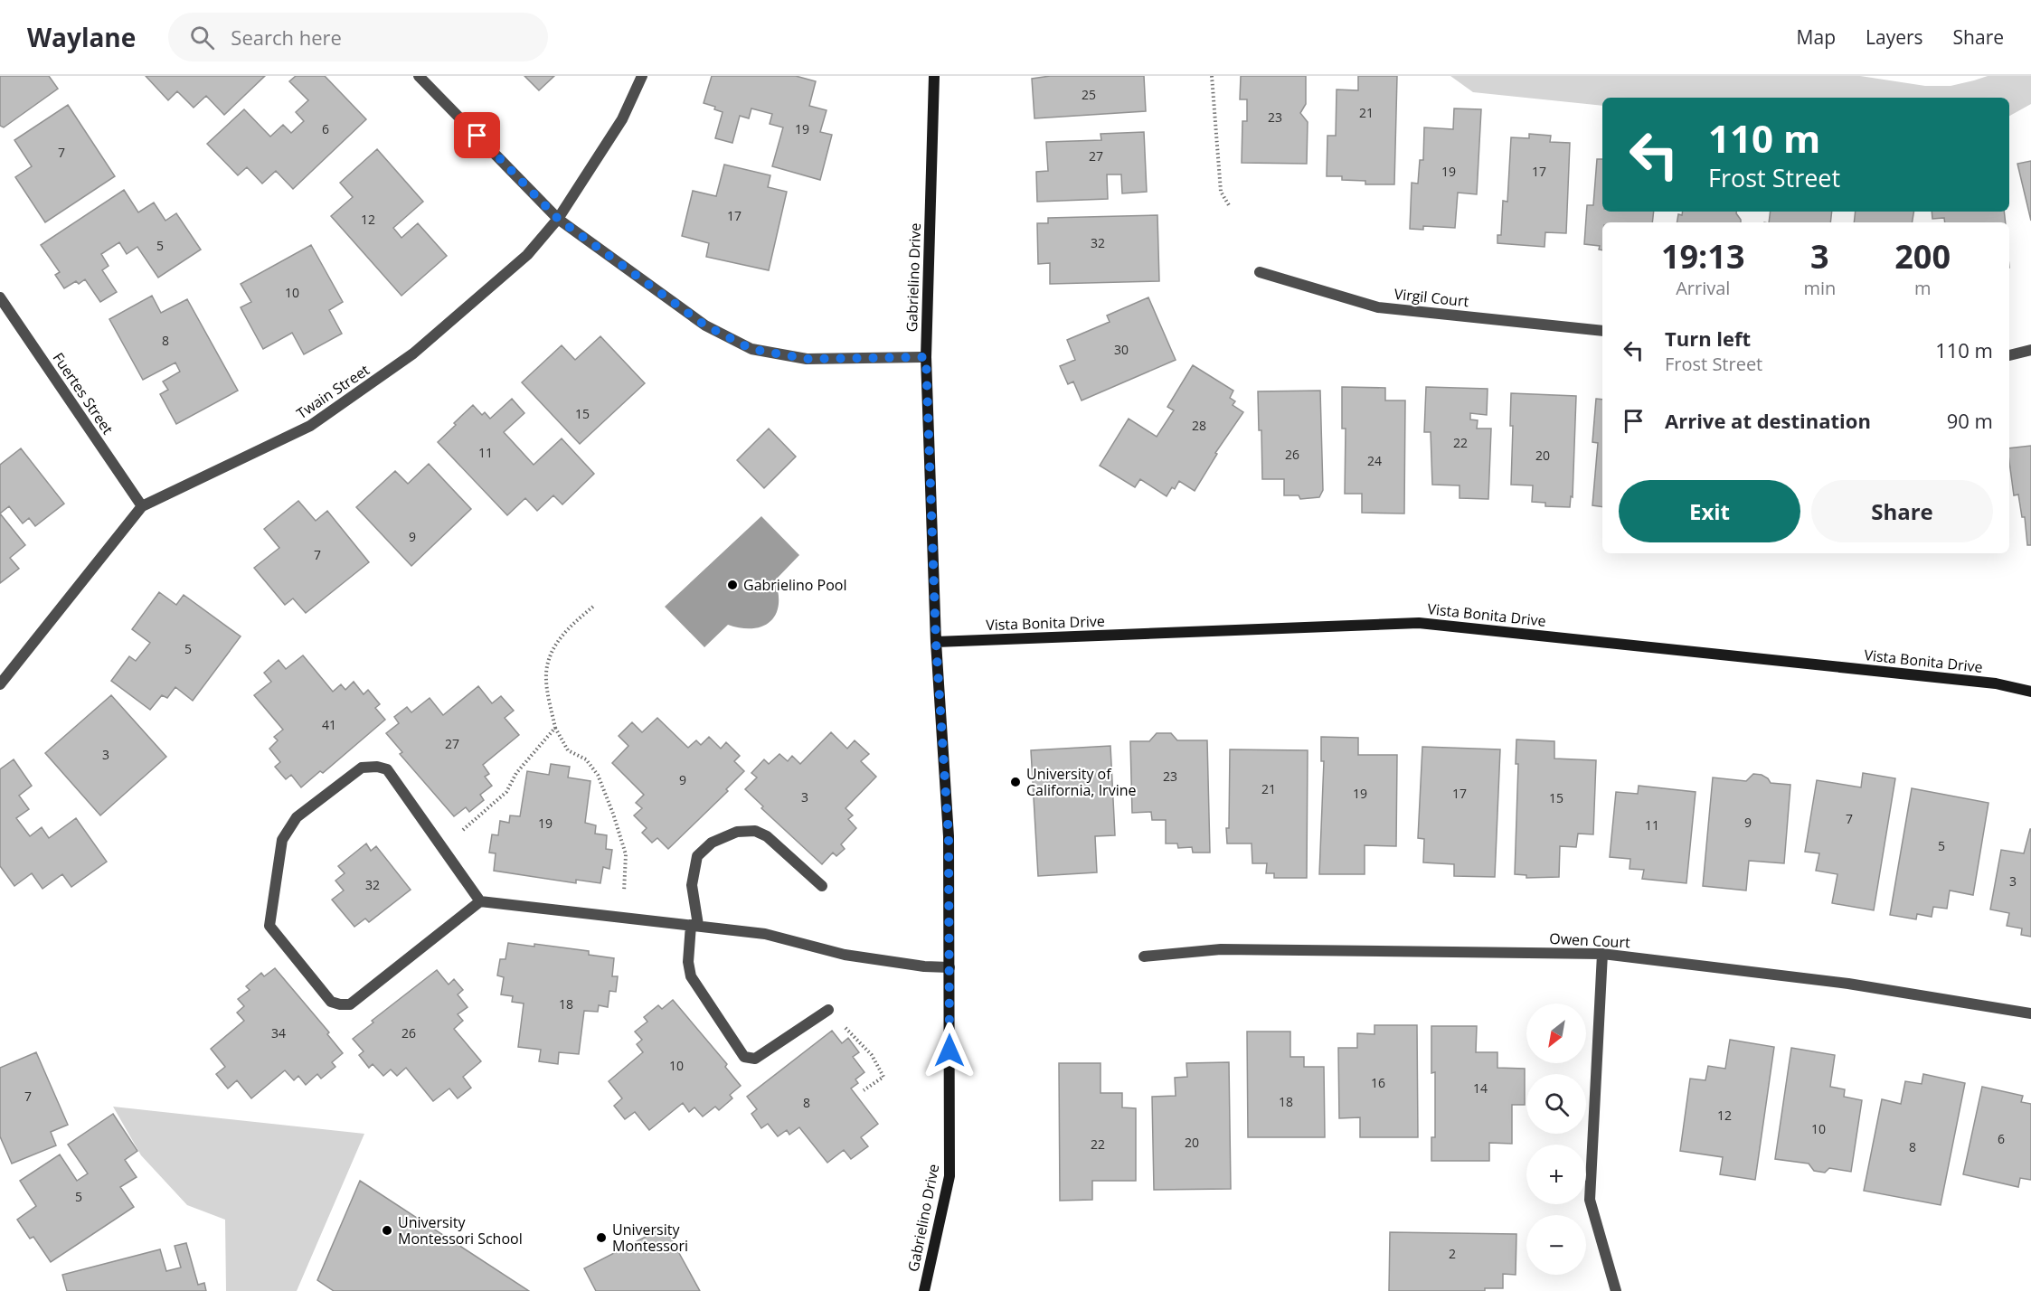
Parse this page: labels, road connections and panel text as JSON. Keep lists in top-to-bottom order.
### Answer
{
  "streets": {
    "street": [
      "Gabrielino Drive",
      "Virgil Court",
      "Twain Street",
      "Fuertes Street",
      "Vista Bonita Drive",
      "Owen Court"
    ]
  },
  "crossings": [
    ["Gabrielino Drive", "Vista Bonita Drive"],
    ["Twain Street", "Fuertes Street"]
  ],
  "places": [
    "Gabrielino Pool",
    "University of California, Irvine",
    "University Montessori School",
    "University Montessori"
  ],
  "house_numbers": [
    "25",
    "21",
    "23",
    "6",
    "19",
    "7",
    "27",
    "19",
    "17",
    "17",
    "12",
    "32",
    "5",
    "10",
    "8",
    "30",
    "15",
    "28",
    "22",
    "11",
    "26",
    "20",
    "24",
    "9",
    "7",
    "5",
    "41",
    "27",
    "3",
    "23",
    "9",
    "21",
    "19",
    "17",
    "3",
    "15",
    "7",
    "9",
    "19",
    "11",
    "5",
    "3",
    "32",
    "18",
    "34",
    "26",
    "10",
    "16",
    "14",
    "7",
    "18",
    "8",
    "12",
    "10",
    "6",
    "20",
    "22",
    "8",
    "5",
    "2"
  ],
  "north": "bottom left",
  "page": {
    "header": "Waylane",
    "search": "Search here",
    "nav": ["Map", "Layers", "Share"],
    "turn": ["110 m", "Frost Street"],
    "eta": [
      "19:13",
      "Arrival",
      "3",
      "min",
      "200",
      "m"
    ],
    "list": [
      {
        "name": "Turn left",
        "note": "Frost Street",
        "value": "110 m"
      },
      {
        "name": "Arrive at destination",
        "value": "90 m"
      }
    ],
    "buttons": ["Exit", "Share"],
    "map_buttons": ["+", "−"]
  }
}
